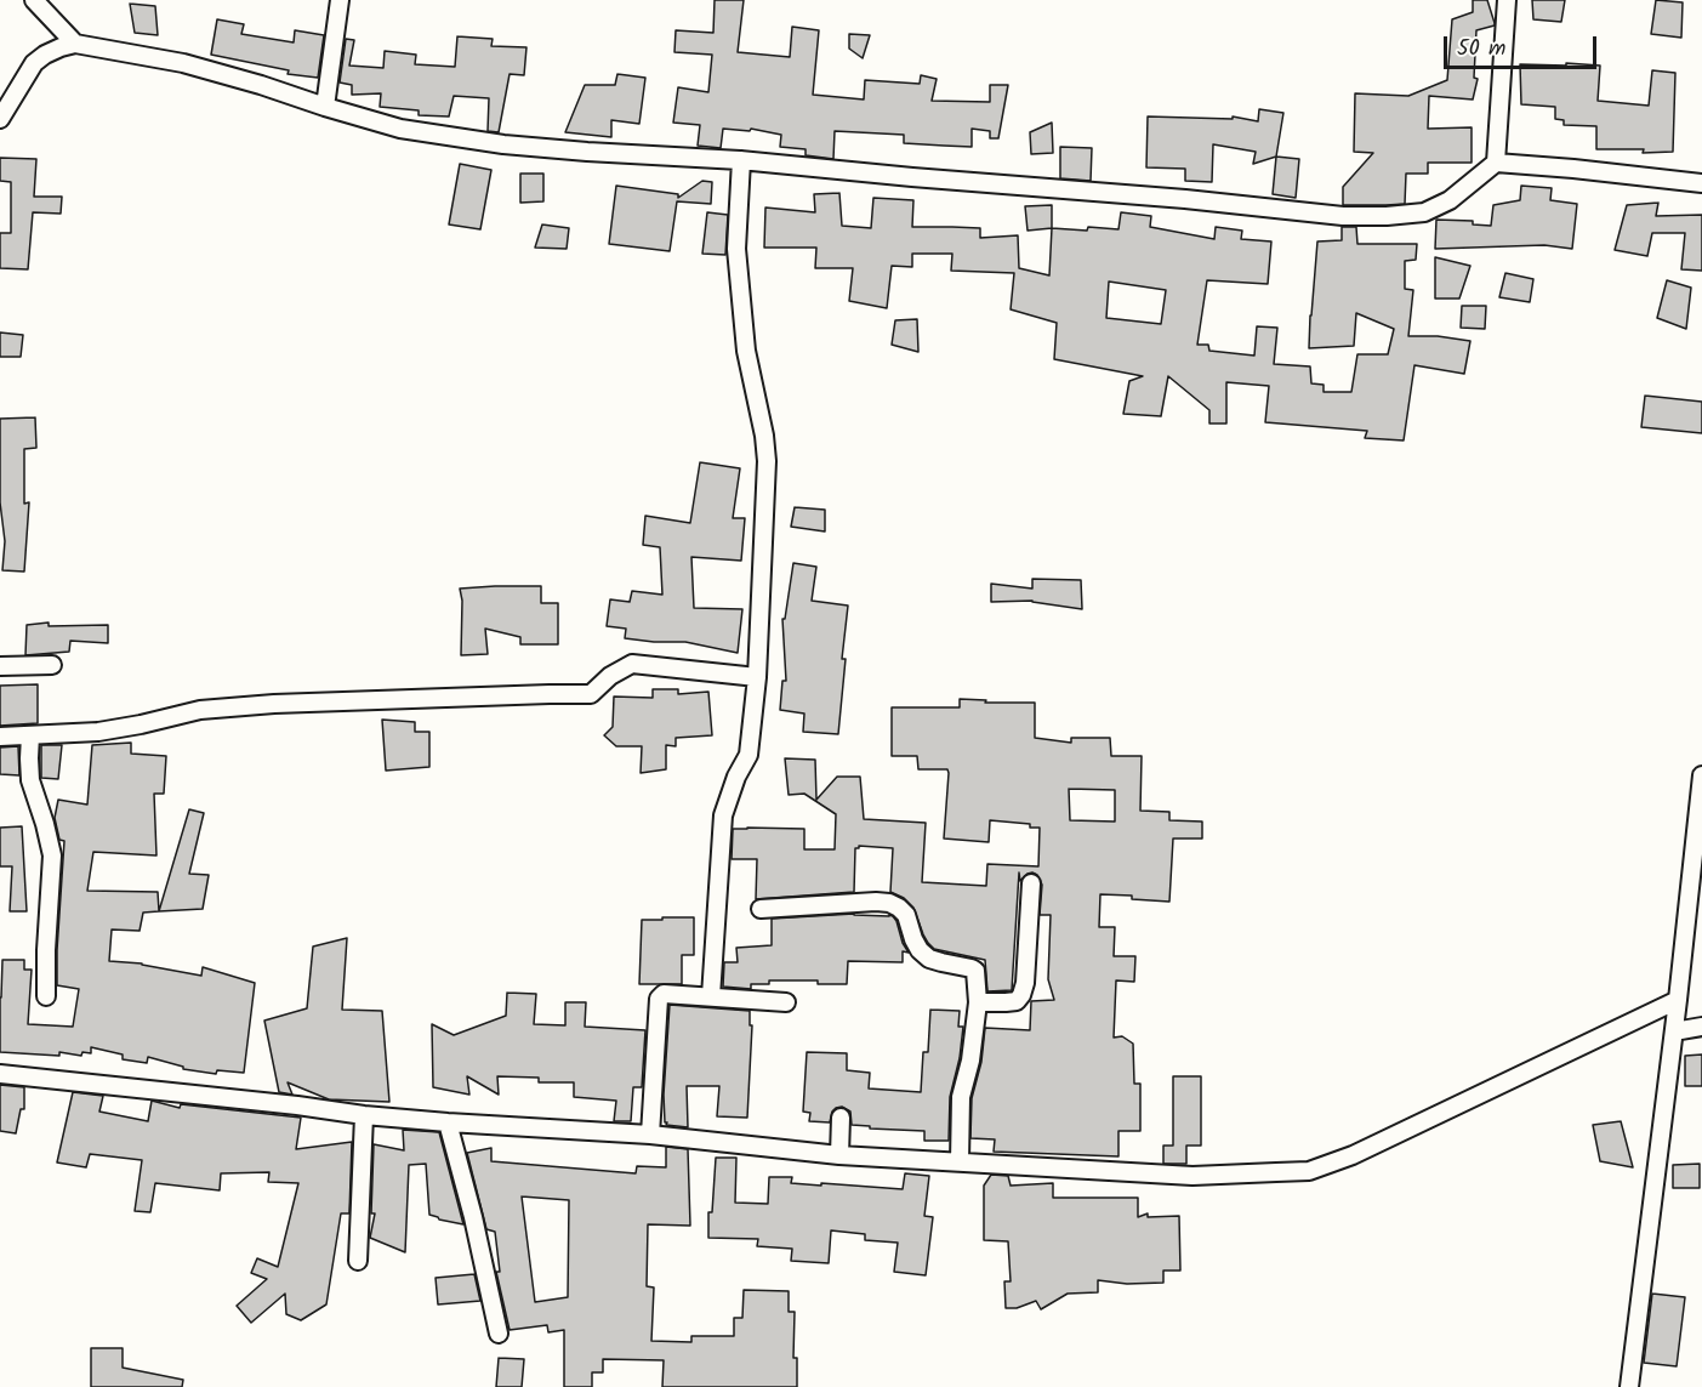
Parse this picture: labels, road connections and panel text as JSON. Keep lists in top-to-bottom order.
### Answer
{
  "scale_bar": "50 m"
}
